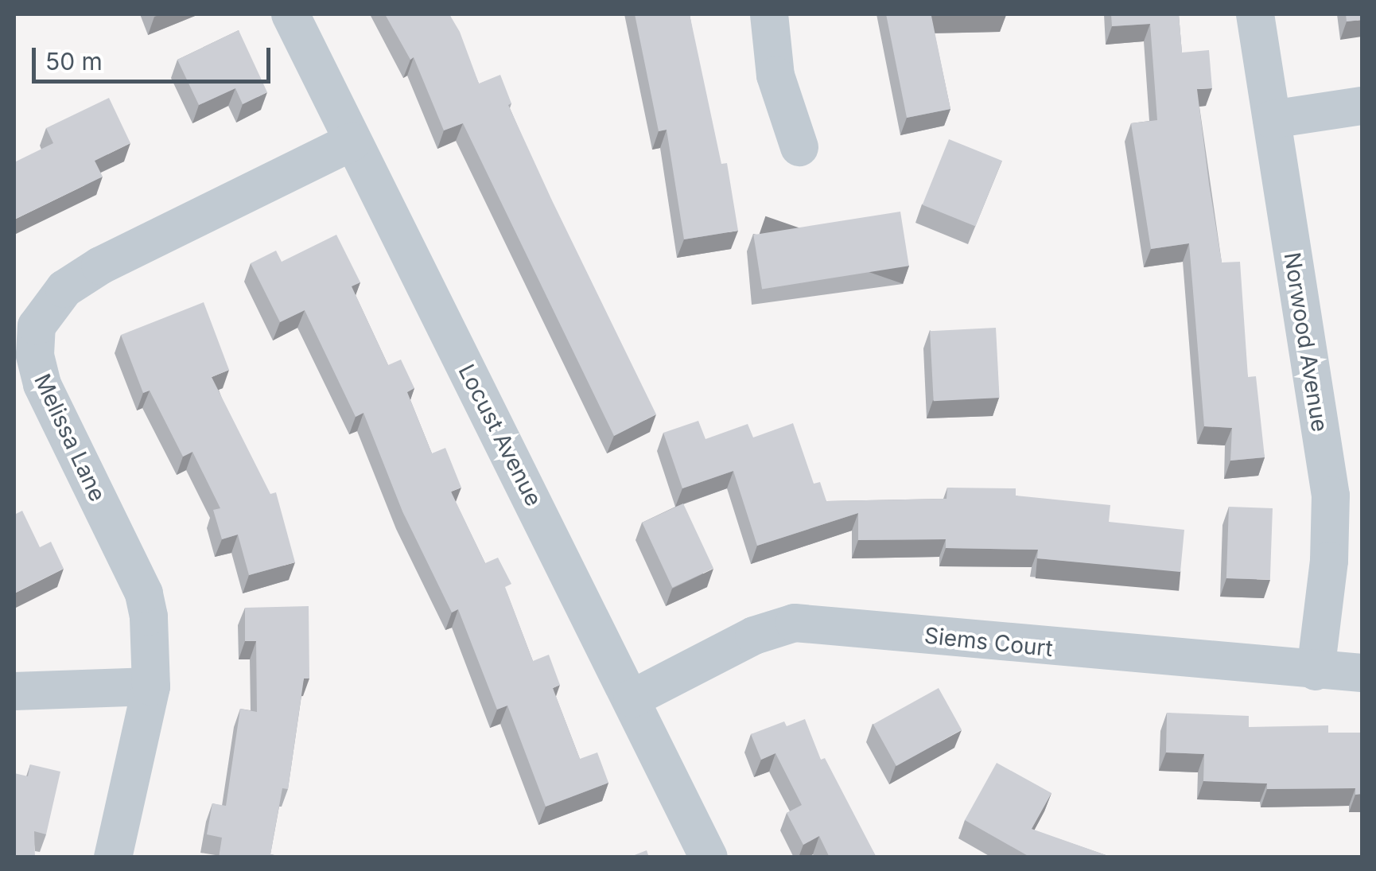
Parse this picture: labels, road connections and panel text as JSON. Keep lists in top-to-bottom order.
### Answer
{
  "streets": {
    "street": [
      "Norwood Avenue",
      "Locust Avenue",
      "Melissa Lane",
      "Siems Court"
    ]
  },
  "crossings": [
    ["Norwood Avenue", "Siems Court"],
    ["Locust Avenue", "Melissa Lane"],
    ["Locust Avenue", "Siems Court"]
  ],
  "scale_bar": "50 m"
}
